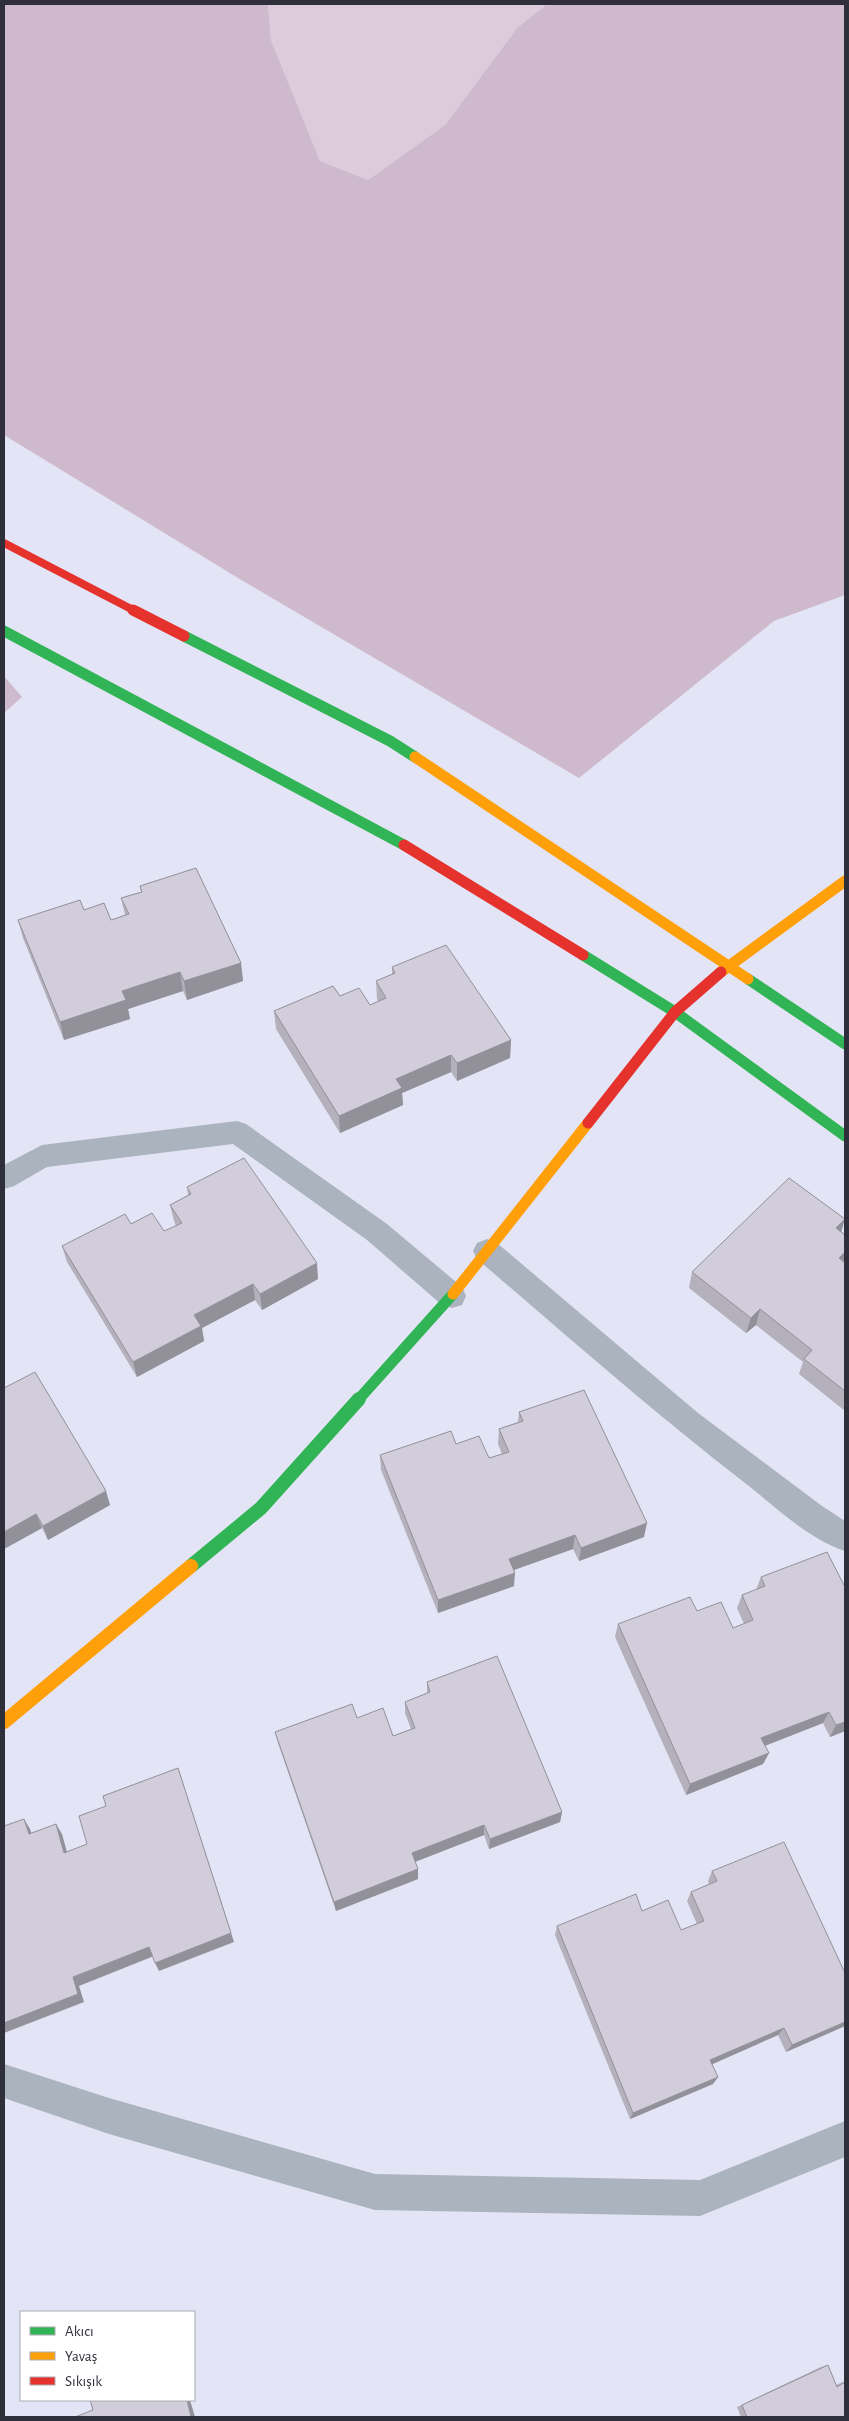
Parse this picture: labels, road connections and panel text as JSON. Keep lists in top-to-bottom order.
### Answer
{
  "legend": ["Akıcı", "Yavaş", "Sıkışık"]
}
